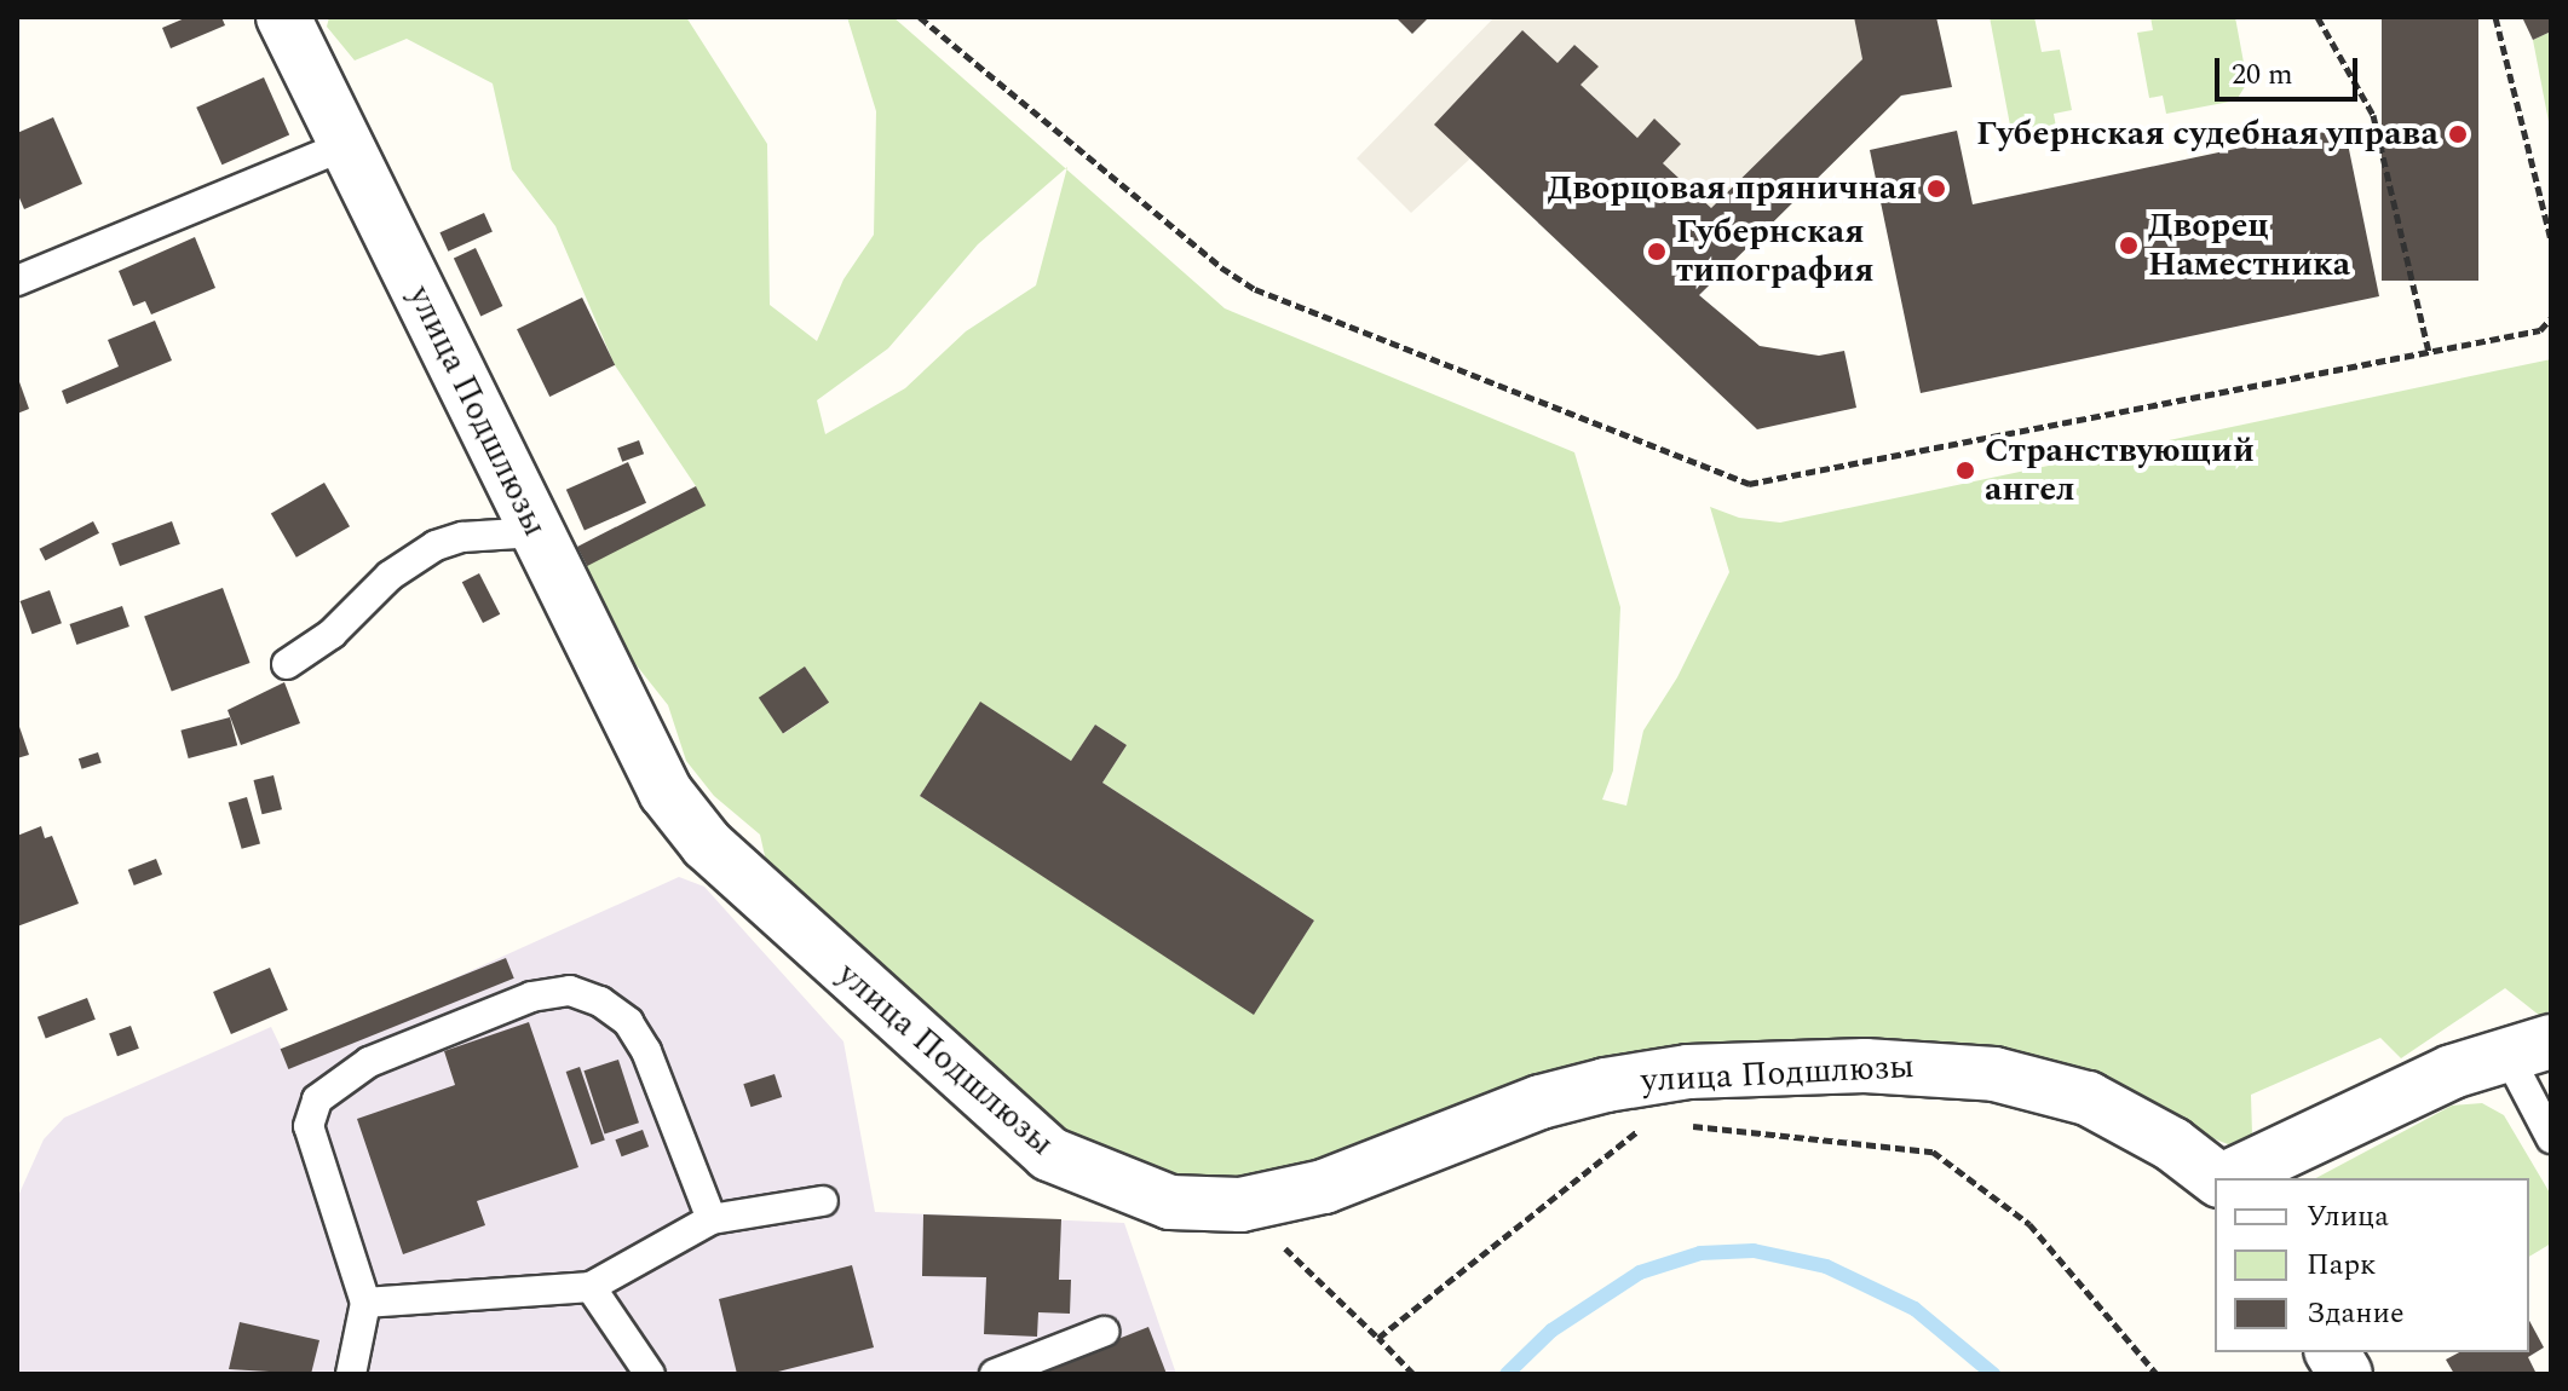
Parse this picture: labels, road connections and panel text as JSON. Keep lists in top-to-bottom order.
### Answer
{
  "streets": {
    "street": ["улица Подшлюзы"]
  },
  "places": [
    "Губернская судебная управа",
    "Дворцовая пряничная",
    "Дворец Наместника",
    "Губернская типография",
    "Странствующий ангел"
  ],
  "legend": ["Улица", "Парк", "Здание"],
  "scale_bar": "20 m"
}
